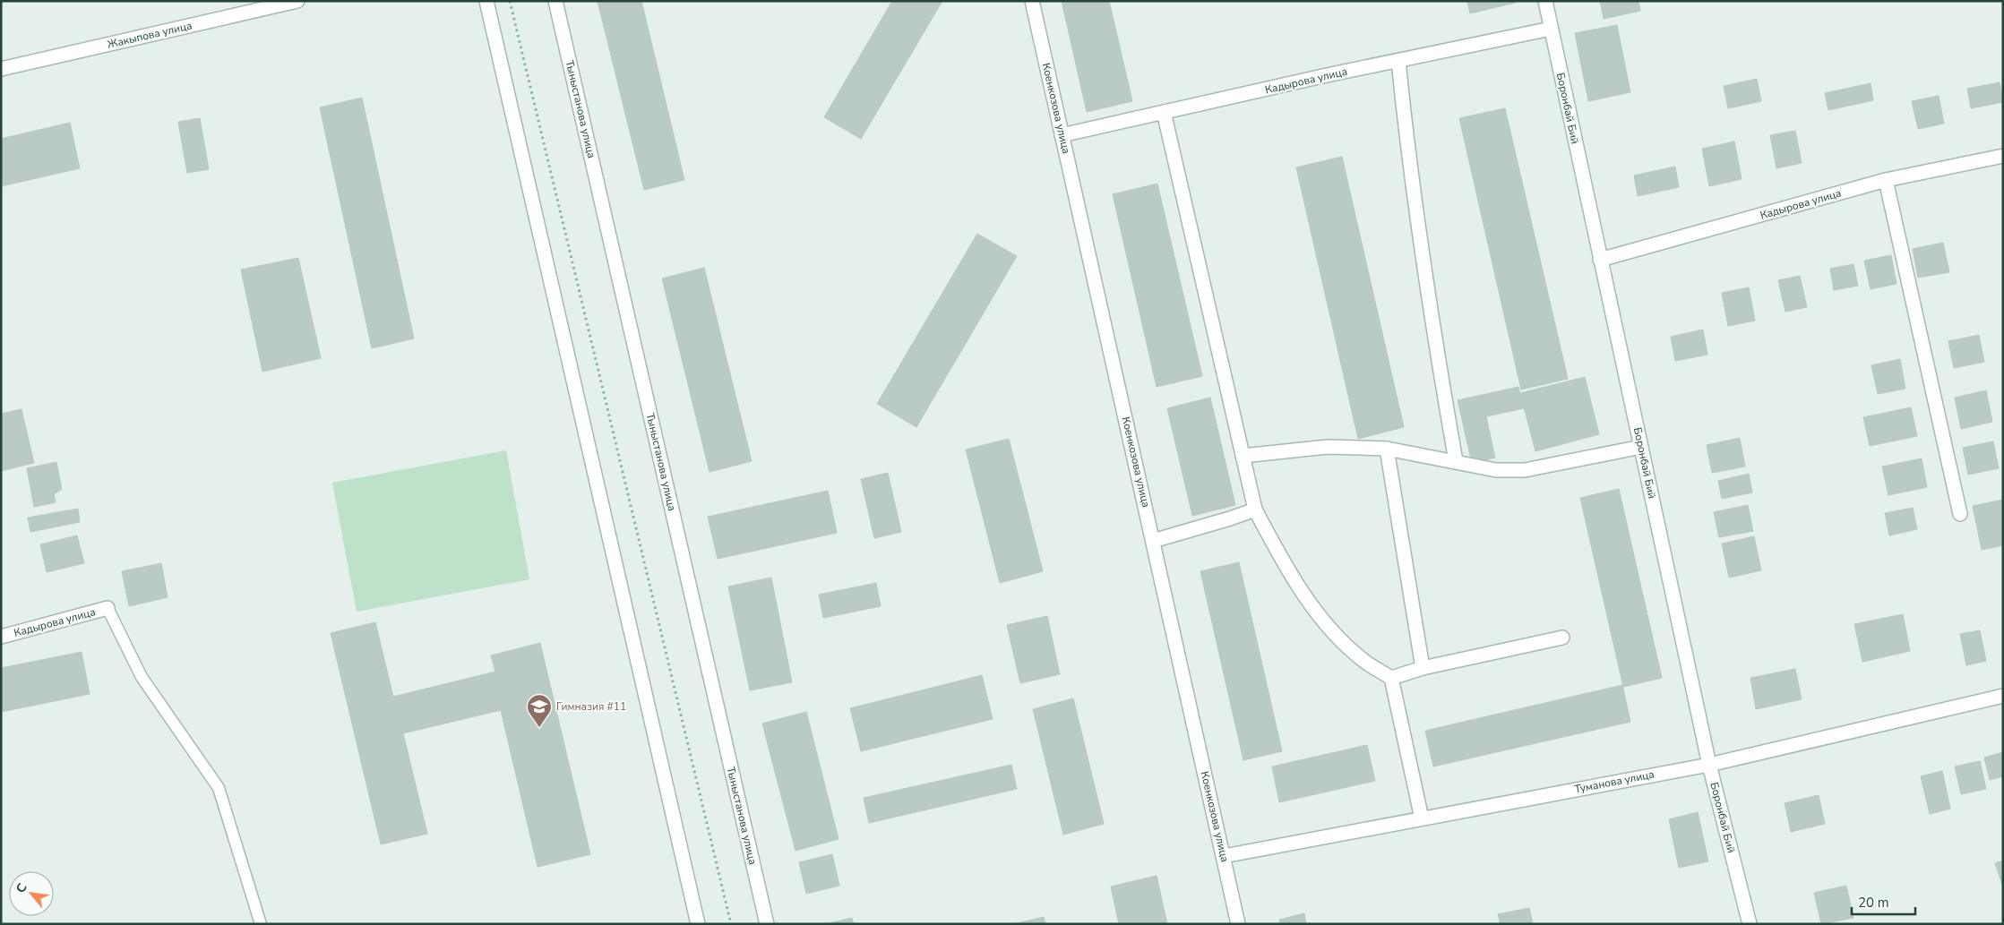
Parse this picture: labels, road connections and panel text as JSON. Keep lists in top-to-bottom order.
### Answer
{
  "streets": {
    "street": [
      "Жакыпова улица",
      "Кадырова улица",
      "Коенкозова улица",
      "Боронбай Бий",
      "Тыныстанова улица",
      "Туманова улица"
    ]
  },
  "crossings": [
    ["Кадырова улица", "Коенкозова улица"],
    ["Кадырова улица", "Боронбай Бий"],
    ["Коенкозова улица", "Туманова улица"],
    ["Боронбай Бий", "Туманова улица"]
  ],
  "places": {
    "school or university": ["Гимназия #11"]
  },
  "scale_bar": "20 m",
  "north": "top left"
}
